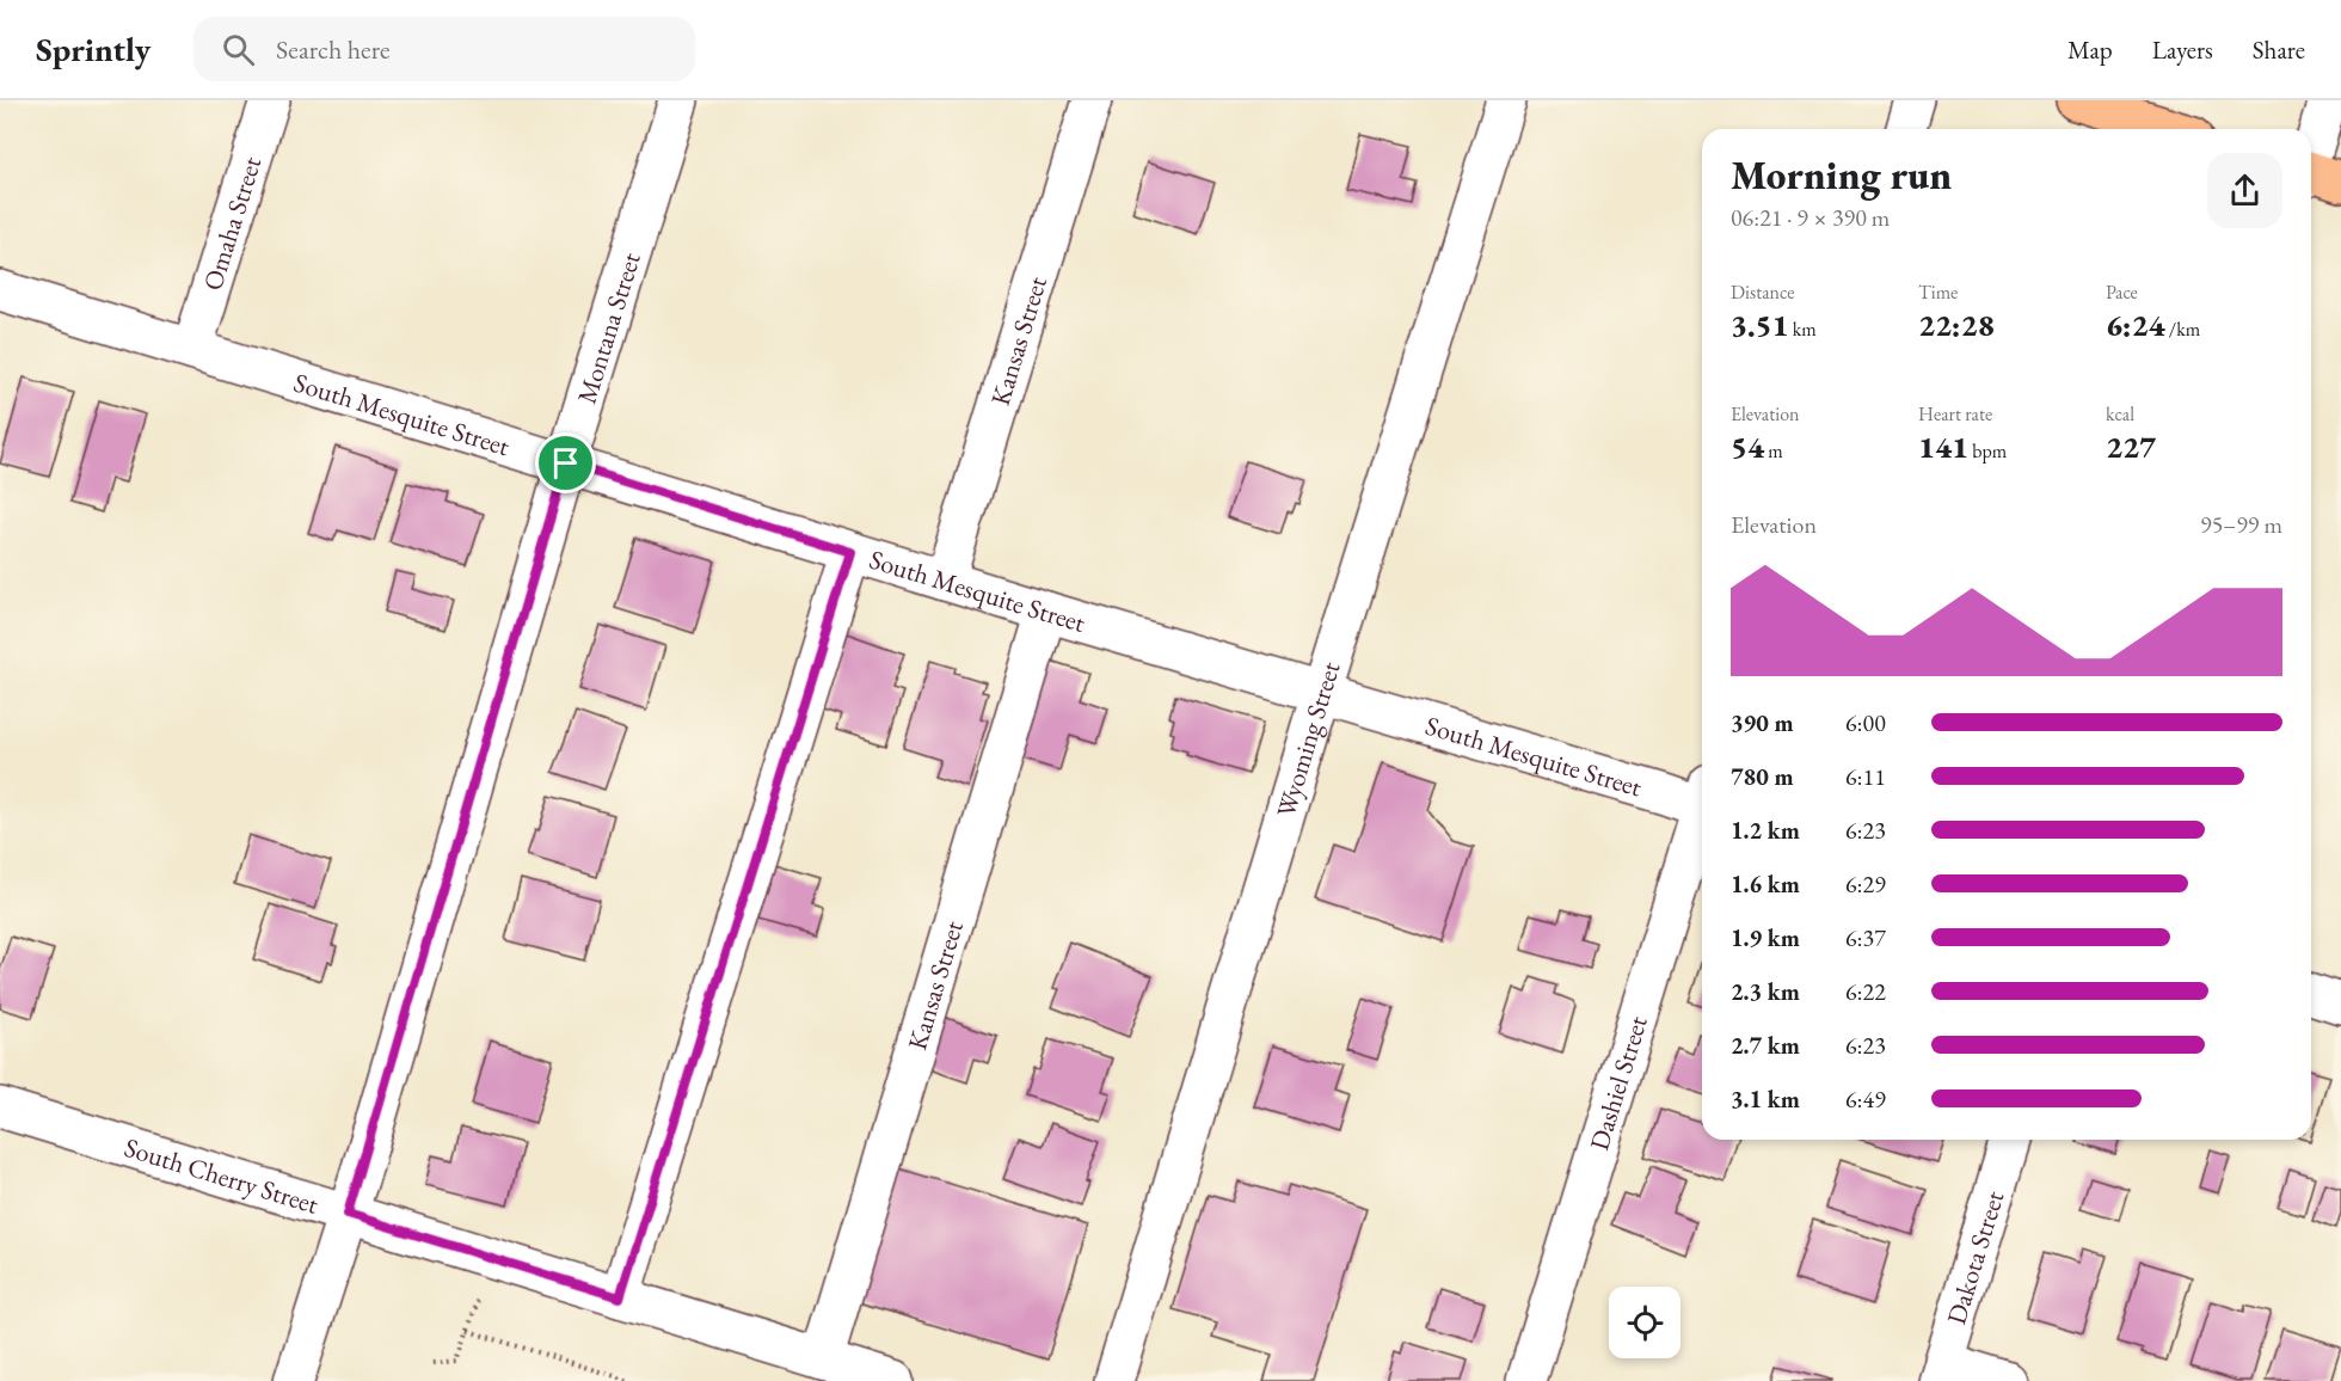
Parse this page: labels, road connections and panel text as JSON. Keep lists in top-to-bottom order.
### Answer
{
  "streets": {
    "street": [
      "Omaha Street",
      "Montana Street",
      "Kansas Street",
      "South Mesquite Street",
      "Wyoming Street",
      "Dashiel Street",
      "South Cherry Street",
      "Dakota Street"
    ]
  },
  "crossings": [
    ["Omaha Street", "South Mesquite Street"],
    ["Montana Street", "South Mesquite Street"],
    ["Montana Street", "South Cherry Street"],
    ["Kansas Street", "South Mesquite Street"],
    ["Kansas Street", "South Cherry Street"],
    ["South Mesquite Street", "Wyoming Street"]
  ],
  "page": {
    "header": "Sprintly",
    "search": "Search here",
    "nav": ["Map", "Layers", "Share"],
    "heading": ["Morning run", "06:21 · 9 × 390 m"],
    "stats": [
      ["Distance", "3.51 km"],
      ["Time", "22:28"],
      ["Pace", "6:24 /km"],
      ["Elevation", "54 m"],
      ["Heart rate", "141 bpm"],
      ["kcal", "227"]
    ],
    "chart": ["Elevation", "95–99 m"],
    "list": [
      {
        "name": "390 m",
        "note": "6:00"
      },
      {
        "name": "780 m",
        "note": "6:11"
      },
      {
        "name": "1.2 km",
        "note": "6:23"
      },
      {
        "name": "1.6 km",
        "note": "6:29"
      },
      {
        "name": "1.9 km",
        "note": "6:37"
      },
      {
        "name": "2.3 km",
        "note": "6:22"
      },
      {
        "name": "2.7 km",
        "note": "6:23"
      },
      {
        "name": "3.1 km",
        "note": "6:49"
      }
    ]
  }
}
